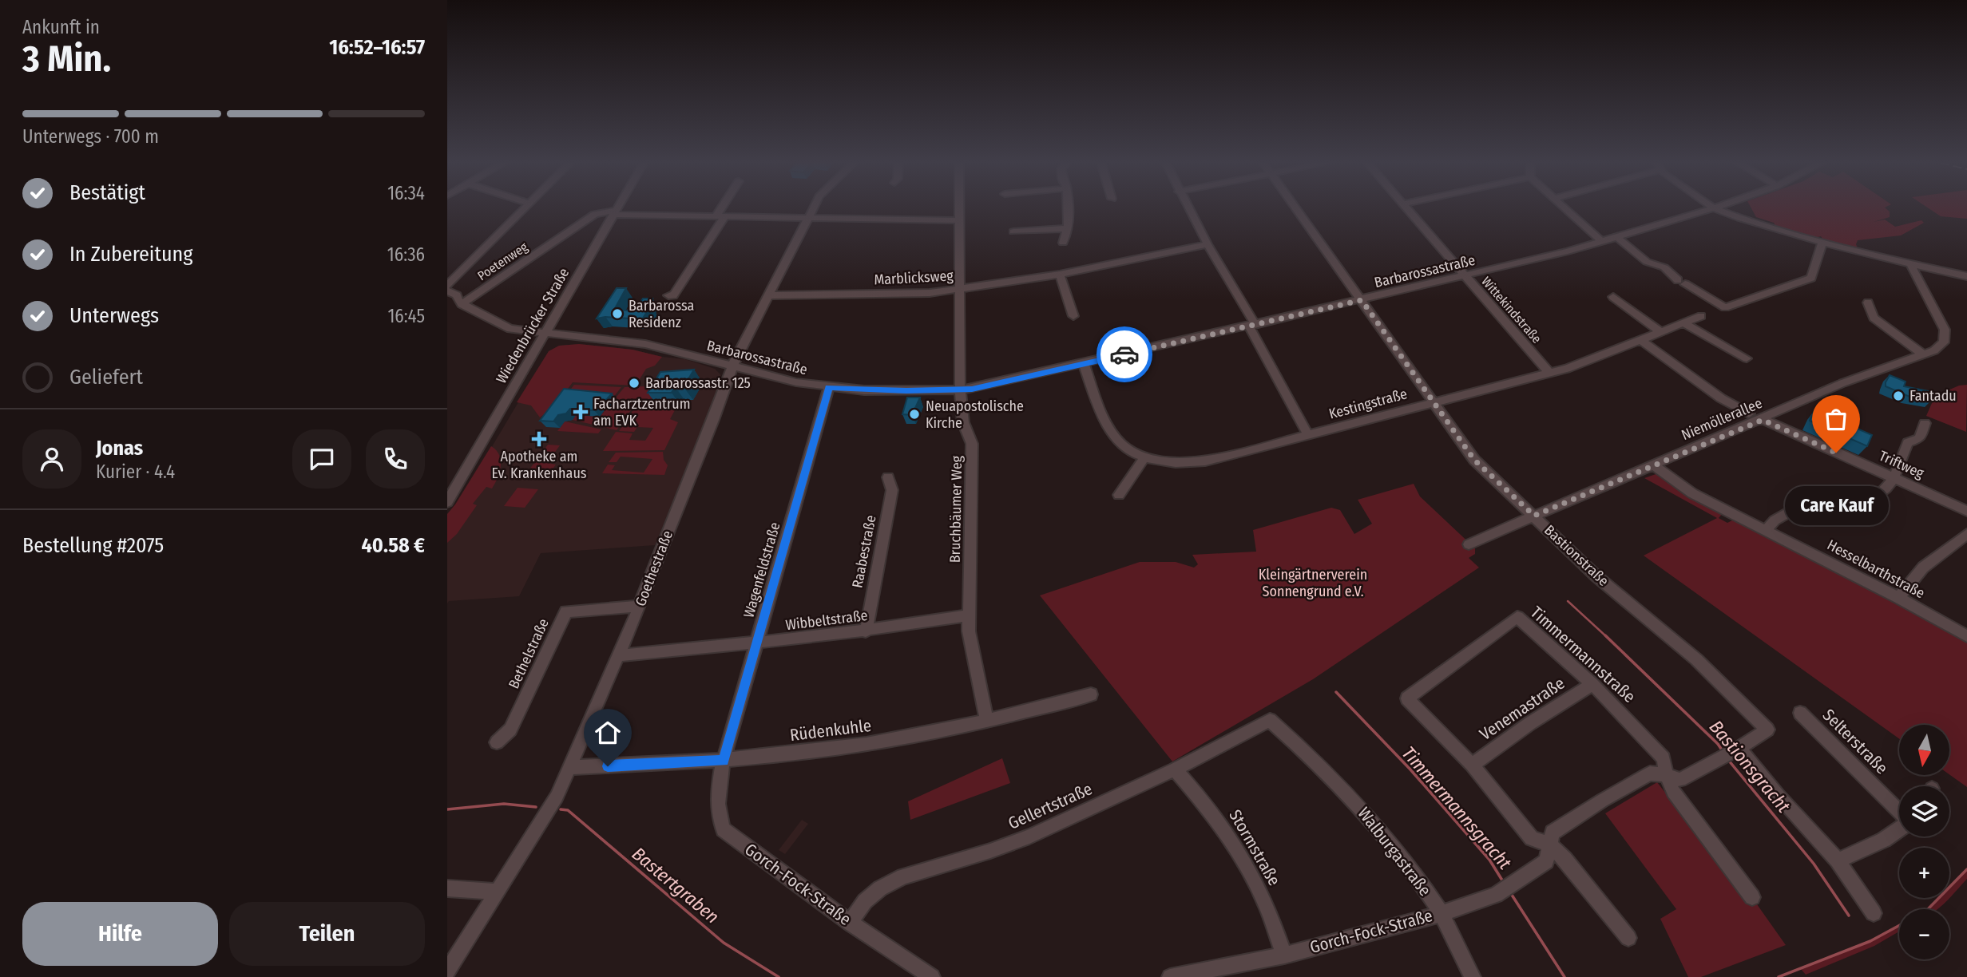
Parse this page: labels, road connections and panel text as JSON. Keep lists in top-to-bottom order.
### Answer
{
  "streets": {
    "street": [
      "Poetenweg",
      "Barbarossastraße",
      "Marblicksweg",
      "Wittekindstraße",
      "Wiedenbrücker Straße",
      "Kestingstraße",
      "Niemöllerallee",
      "Triftweg",
      "Bruchbäumer Weg",
      "Raabestraße",
      "Bastionstraße",
      "Goethestraße",
      "Hesselbarthstraße",
      "Wagenfeldstraße",
      "Wibbeltstraße",
      "Bethelstraße",
      "Timmermannstraße",
      "Venemastraße",
      "Rüdenkuhle",
      "Selterstraße",
      "Gellertstraße",
      "Stormstraße",
      "Walburgastraße",
      "Gorch-Fock-Straße"
    ]
  },
  "crossings": [
    ["Poetenweg", "Barbarossastraße"],
    ["Poetenweg", "Wiedenbrücker Straße"],
    ["Poetenweg", "Bruchbäumer Weg"],
    ["Poetenweg", "Goethestraße"],
    ["Barbarossastraße", "Wittekindstraße"],
    ["Barbarossastraße", "Wiedenbrücker Straße"],
    ["Barbarossastraße", "Kestingstraße"],
    ["Barbarossastraße", "Bruchbäumer Weg"],
    ["Barbarossastraße", "Bastionstraße"],
    ["Barbarossastraße", "Goethestraße"],
    ["Barbarossastraße", "Wagenfeldstraße"],
    ["Marblicksweg", "Bruchbäumer Weg"],
    ["Marblicksweg", "Goethestraße"],
    ["Wittekindstraße", "Kestingstraße"],
    ["Kestingstraße", "Bastionstraße"],
    ["Niemöllerallee", "Triftweg"],
    ["Niemöllerallee", "Bastionstraße"],
    ["Niemöllerallee", "Hesselbarthstraße"],
    ["Bruchbäumer Weg", "Wibbeltstraße"],
    ["Bruchbäumer Weg", "Rüdenkuhle"],
    ["Raabestraße", "Wibbeltstraße"],
    ["Bastionstraße", "Gorch-Fock-Straße"],
    ["Goethestraße", "Wibbeltstraße"],
    ["Goethestraße", "Bethelstraße"],
    ["Goethestraße", "Rüdenkuhle"],
    ["Wagenfeldstraße", "Wibbeltstraße"],
    ["Wagenfeldstraße", "Rüdenkuhle"],
    ["Wagenfeldstraße", "Gorch-Fock-Straße"],
    ["Timmermannstraße", "Venemastraße"],
    ["Timmermannstraße", "Gorch-Fock-Straße"],
    ["Rüdenkuhle", "Gorch-Fock-Straße"],
    ["Gellertstraße", "Stormstraße"],
    ["Gellertstraße", "Walburgastraße"],
    ["Gellertstraße", "Gorch-Fock-Straße"],
    ["Stormstraße", "Gorch-Fock-Straße"],
    ["Walburgastraße", "Gorch-Fock-Straße"]
  ],
  "water": ["Bastionsgracht", "Timmermannsgracht", "Bastertgraben"],
  "parks": ["Kleingärtnerverein Sonnengrund e.V."],
  "places": {
    "other": [
      "Barbarossa Residenz",
      "Barbarossastr. 125",
      "Fantadu",
      "Neuapostolische Kirche",
      "Care Kauf"
    ],
    "health": ["Facharztzentrum am EVK", "Apotheke am Ev. Krankenhaus"]
  },
  "north": "bottom",
  "page": {
    "heading": ["3 Min.", "Ankunft in", "16:52–16:57"],
    "panel": [
      "Jonas",
      "Kurier · 4.4",
      "Bestellung #2075",
      "40.58 €"
    ],
    "bar": "Unterwegs · 700 m",
    "list": [
      ["Bestätigt", "16:34"],
      ["In Zubereitung", "16:36"],
      ["Unterwegs", "16:45"],
      "Geliefert"
    ],
    "bubble": "Care Kauf",
    "map_buttons": ["+", "−"],
    "buttons": ["Hilfe", "Teilen"]
  }
}
